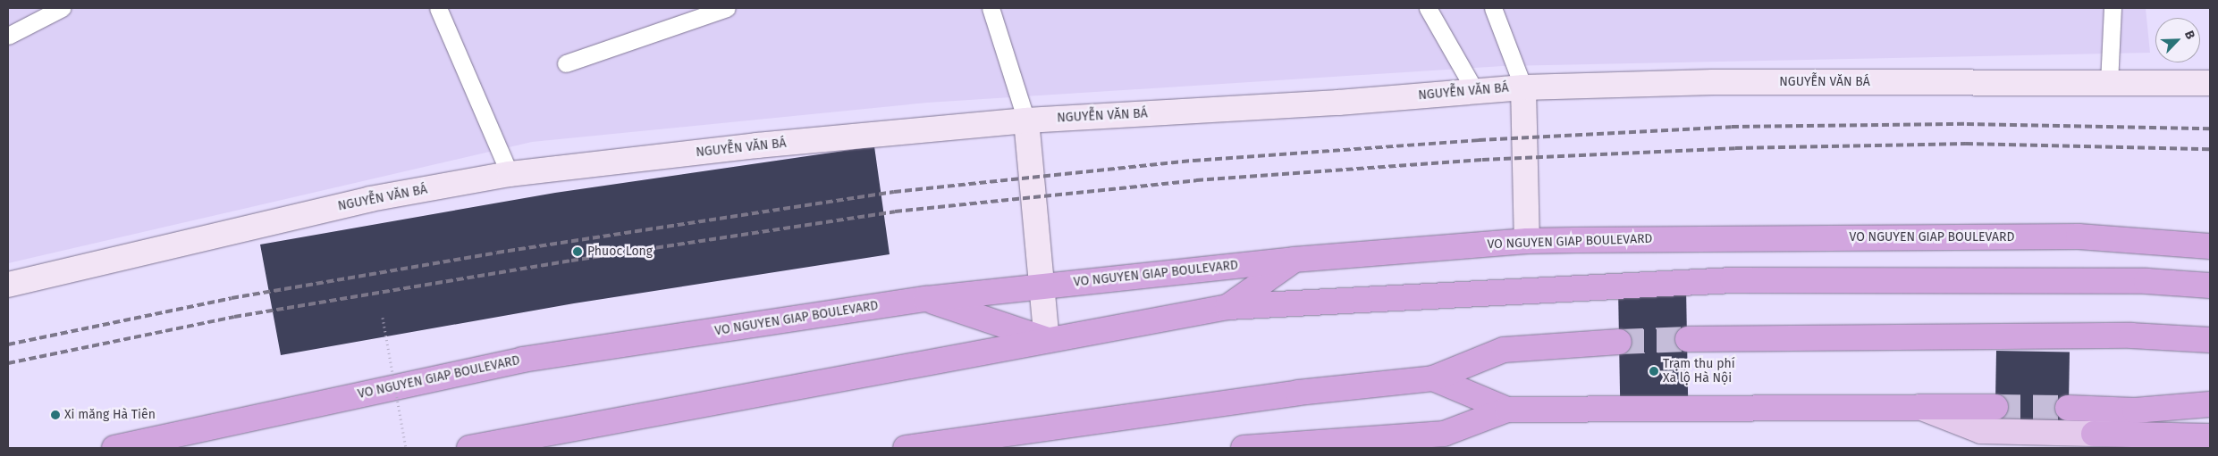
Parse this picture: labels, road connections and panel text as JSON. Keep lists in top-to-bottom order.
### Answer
{
  "streets": {
    "highway": ["VO NGUYEN GIAP BOULEVARD"],
    "main road": ["NGUYỄN VĂN BÁ"]
  },
  "places": ["Phuoc Long", "Trạm thu phí Xa lộ Hà Nội", "Xi măng Hà Tiên"],
  "north": "top right"
}
